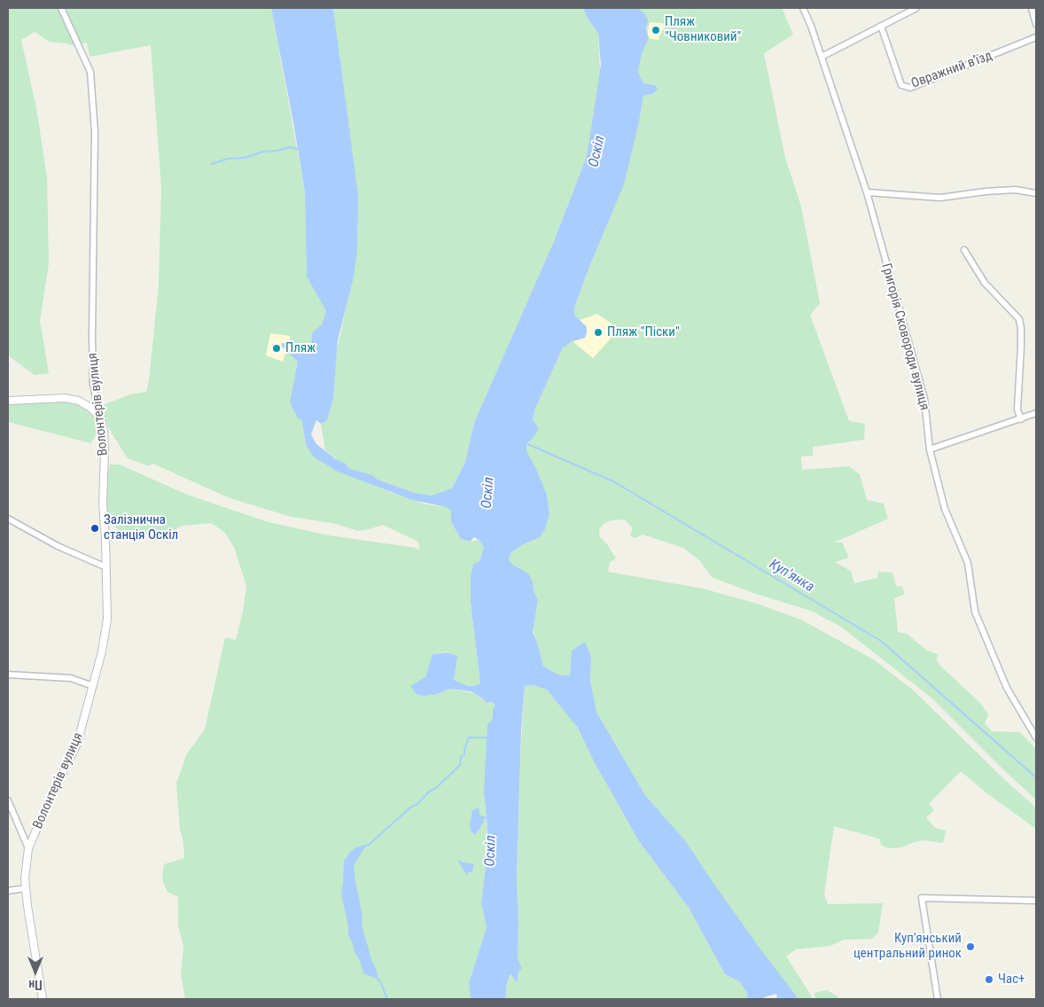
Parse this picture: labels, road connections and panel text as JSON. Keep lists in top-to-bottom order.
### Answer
{
  "streets": {
    "street": ["Овражний в'їзд", "Григорія Сковороди вулиця", "Волонтерів вулиця"]
  },
  "water": ["Оскіл", "Куп'янка"],
  "places": [
    "Пляж \"Човниковий\"",
    "Пляж \"Піски\"",
    "Пляж",
    "Залізнична станція Оскіл",
    "Куп'янський центральний ринок",
    "Час+"
  ],
  "north": "bottom"
}
